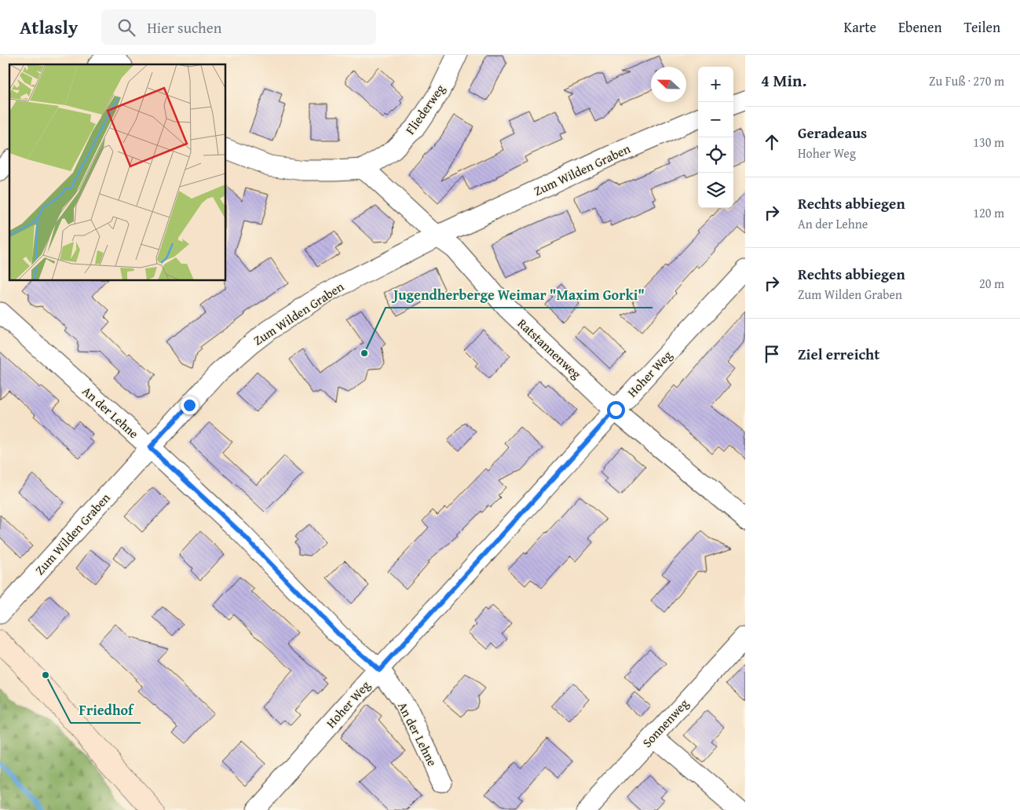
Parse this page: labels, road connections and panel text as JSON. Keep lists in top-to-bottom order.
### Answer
{
  "streets": {
    "street": [
      "Fliederweg",
      "Zum Wilden Graben",
      "Ratstannenweg",
      "Hoher Weg",
      "An der Lehne",
      "Sonnenweg"
    ]
  },
  "crossings": [
    ["Fliederweg", "Ratstannenweg"],
    ["Zum Wilden Graben", "Ratstannenweg"],
    ["Zum Wilden Graben", "An der Lehne"],
    ["Ratstannenweg", "Hoher Weg"],
    ["Hoher Weg", "An der Lehne"]
  ],
  "places": ["Jugendherberge Weimar \"Maxim Gorki\"", "Friedhof"],
  "north": "left",
  "page": {
    "header": "Atlasly",
    "search": "Hier suchen",
    "nav": ["Karte", "Ebenen", "Teilen"],
    "heading": ["4 Min.", "Zu Fuß · 270 m"],
    "map_buttons": ["+", "−"],
    "list": [
      ["Geradeaus", "Hoher Weg", "130 m"],
      ["Rechts abbiegen", "An der Lehne", "120 m"],
      ["Rechts abbiegen", "Zum Wilden Graben", "20 m"],
      "Ziel erreicht"
    ]
  }
}
